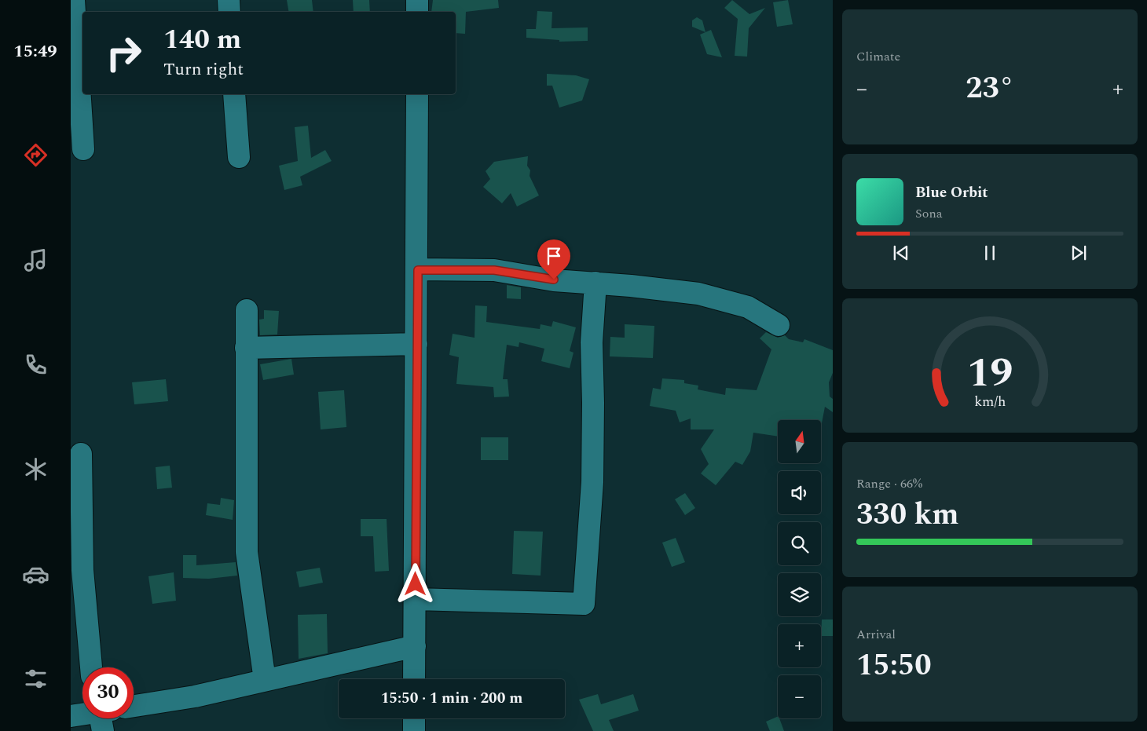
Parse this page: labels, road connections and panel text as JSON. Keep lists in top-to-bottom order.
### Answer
{
  "north": "top",
  "page": {
    "tabs": "15:49",
    "tile": [
      "Climate",
      ["Range · 66%", "330 km"],
      ["Arrival", "15:50"]
    ],
    "turn": ["140 m", "Turn right"],
    "heat": ["−", "23°", "+"],
    "song": ["Blue Orbit", "Sona"],
    "map_buttons": ["+", "−"],
    "limit": "30",
    "trip": "15:50 · 1 min · 200 m",
    "gauge": ["19", "km/h"]
  }
}
